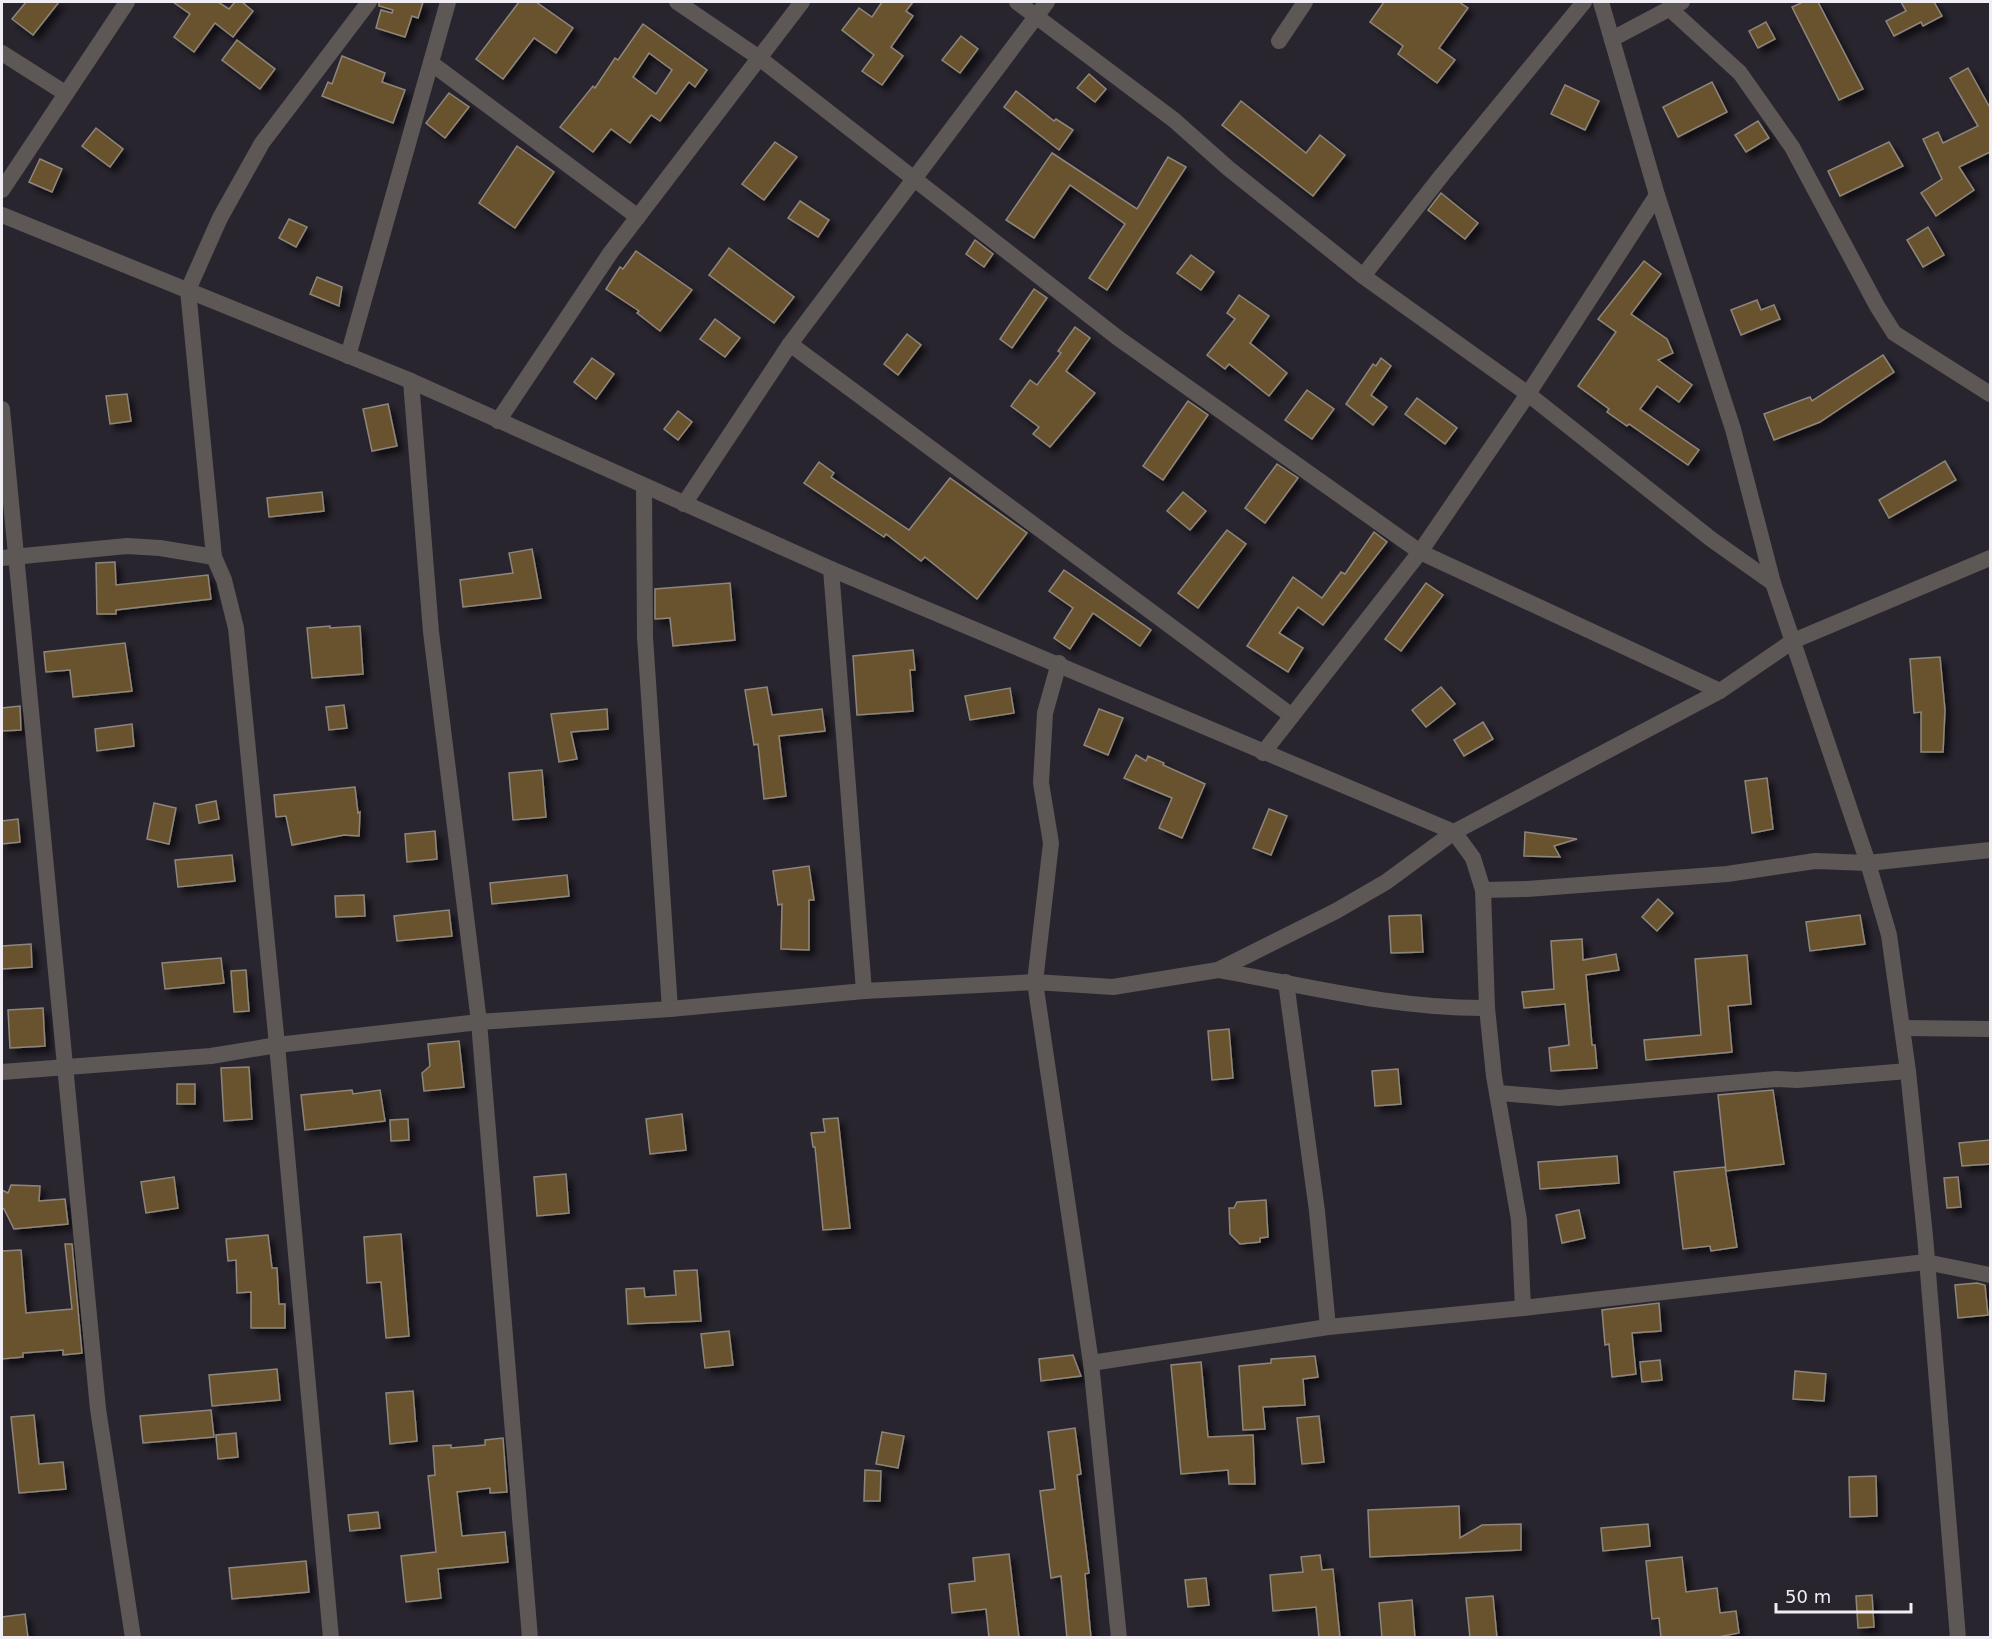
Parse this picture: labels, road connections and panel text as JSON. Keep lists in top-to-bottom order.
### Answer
{
  "scale_bar": "50 m"
}
